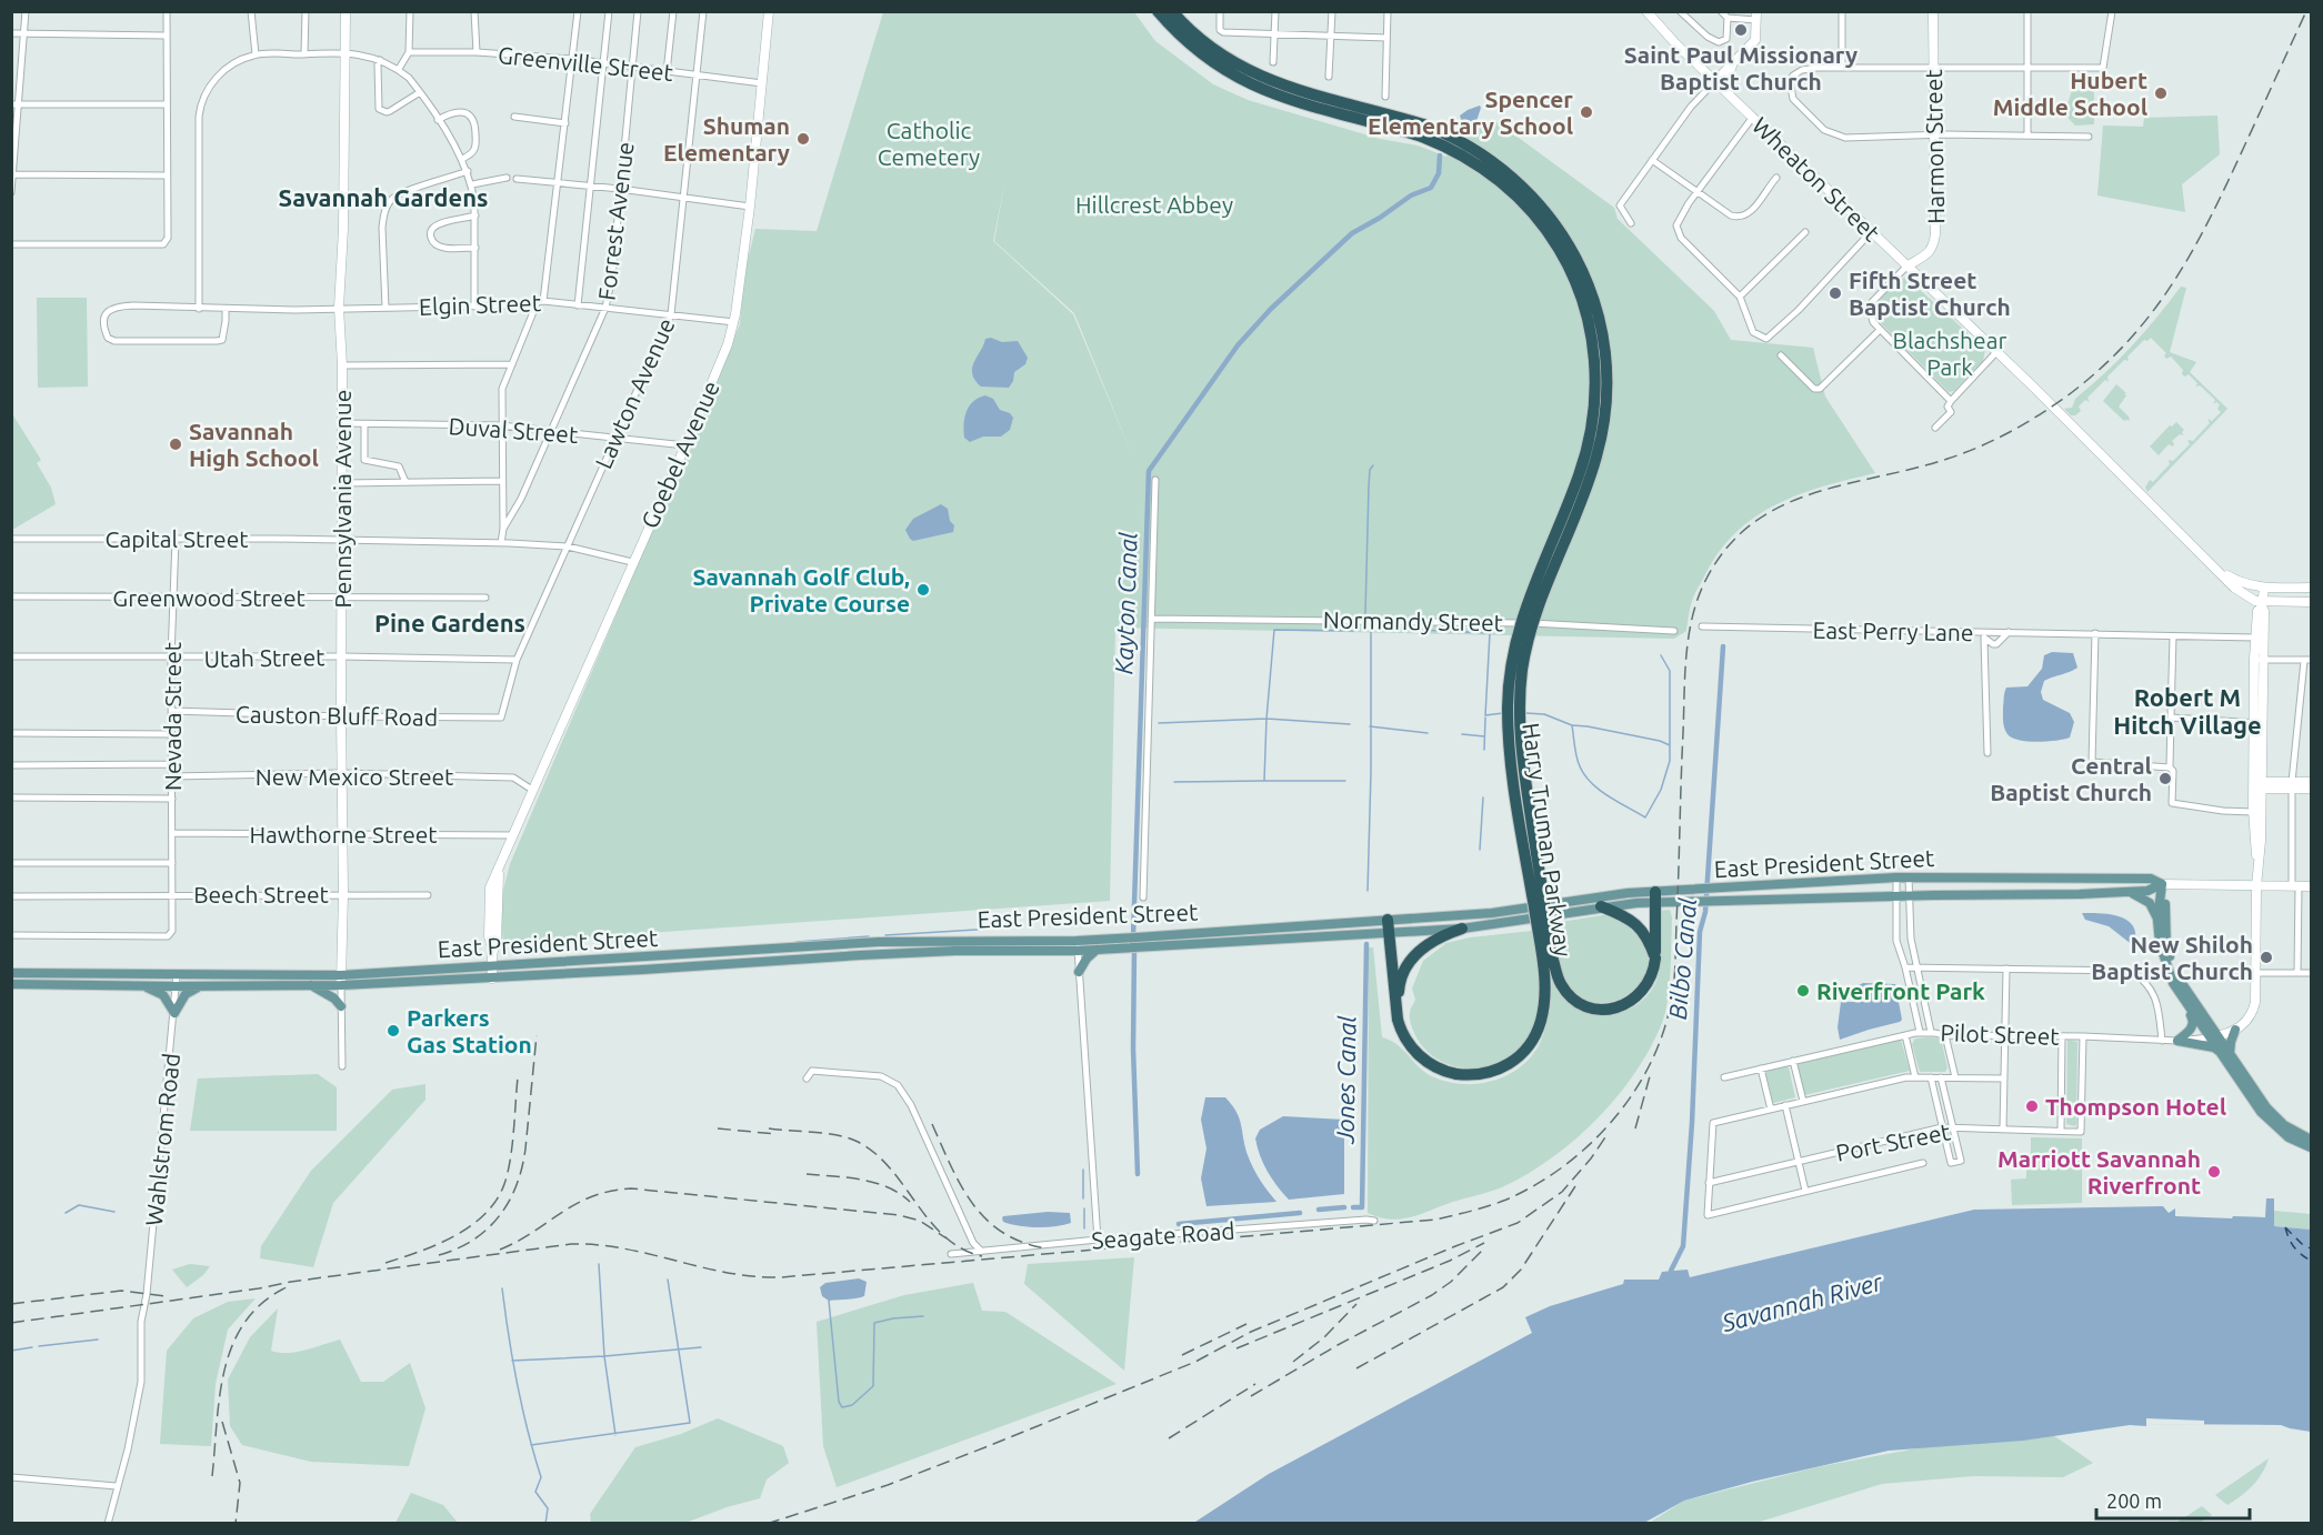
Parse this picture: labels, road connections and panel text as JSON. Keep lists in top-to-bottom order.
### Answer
{
  "streets": {
    "highway": ["Harry Truman Parkway"],
    "main road": [
      "Harmon Street",
      "Wheaton Street",
      "Goebel Avenue",
      "Pennsylvania Avenue",
      "East President Street"
    ],
    "street": [
      "Greenville Street",
      "Forrest Avenue",
      "Elgin Street",
      "Lawton Avenue",
      "Duval Street",
      "Capital Street",
      "Greenwood Street",
      "Normandy Street",
      "East Perry Lane",
      "Utah Street",
      "Causton Bluff Road",
      "Nevada Street",
      "New Mexico Street",
      "Hawthorne Street",
      "Beech Street",
      "Pilot Street",
      "Wahlstrom Road",
      "Port Street",
      "Seagate Road"
    ]
  },
  "crossings": [
    ["Greenville Street", "Forrest Avenue"],
    ["Greenville Street", "Lawton Avenue"],
    ["Greenville Street", "Goebel Avenue"],
    ["Harmon Street", "Wheaton Street"],
    ["Forrest Avenue", "Elgin Street"],
    ["Forrest Avenue", "Duval Street"],
    ["Elgin Street", "Lawton Avenue"],
    ["Elgin Street", "Goebel Avenue"],
    ["Elgin Street", "Pennsylvania Avenue"],
    ["Lawton Avenue", "Duval Street"],
    ["Lawton Avenue", "Capital Street"],
    ["Lawton Avenue", "Utah Street"],
    ["Lawton Avenue", "Causton Bluff Road"],
    ["Duval Street", "Goebel Avenue"],
    ["Duval Street", "Pennsylvania Avenue"],
    ["Goebel Avenue", "Capital Street"],
    ["Goebel Avenue", "New Mexico Street"],
    ["Goebel Avenue", "Hawthorne Street"],
    ["Goebel Avenue", "East President Street"],
    ["Pennsylvania Avenue", "Capital Street"],
    ["Pennsylvania Avenue", "Greenwood Street"],
    ["Pennsylvania Avenue", "Utah Street"],
    ["Pennsylvania Avenue", "Causton Bluff Road"],
    ["Pennsylvania Avenue", "New Mexico Street"],
    ["Pennsylvania Avenue", "Hawthorne Street"],
    ["Pennsylvania Avenue", "East President Street"],
    ["Pennsylvania Avenue", "Beech Street"],
    ["Capital Street", "Nevada Street"],
    ["Greenwood Street", "Nevada Street"],
    ["Utah Street", "Nevada Street"],
    ["Causton Bluff Road", "Nevada Street"],
    ["Nevada Street", "New Mexico Street"],
    ["Nevada Street", "Hawthorne Street"],
    ["Nevada Street", "Beech Street"],
    ["East President Street", "Wahlstrom Road"],
    ["Pilot Street", "Port Street"]
  ],
  "districts": ["Savannah Gardens", "Pine Gardens", "Robert M Hitch Village"],
  "water": [
    "Kayton Canal",
    "Bilbo Canal",
    "Jones Canal",
    "Savannah River"
  ],
  "parks": ["Catholic Cemetery", "Hillcrest Abbey", "Blachshear Park"],
  "places": [
    "Saint Paul Missionary Baptist Church",
    "Hubert Middle School",
    "Spencer Elementary School",
    "Shuman Elementary",
    "Fifth Street Baptist Church",
    "Savannah High School",
    "Savannah Golf Club, Private Course",
    "Central Baptist Church",
    "New Shiloh Baptist Church",
    "Riverfront Park",
    "Parkers Gas Station",
    "Thompson Hotel",
    "Marriott Savannah Riverfront"
  ],
  "scale_bar": "200 m"
}
